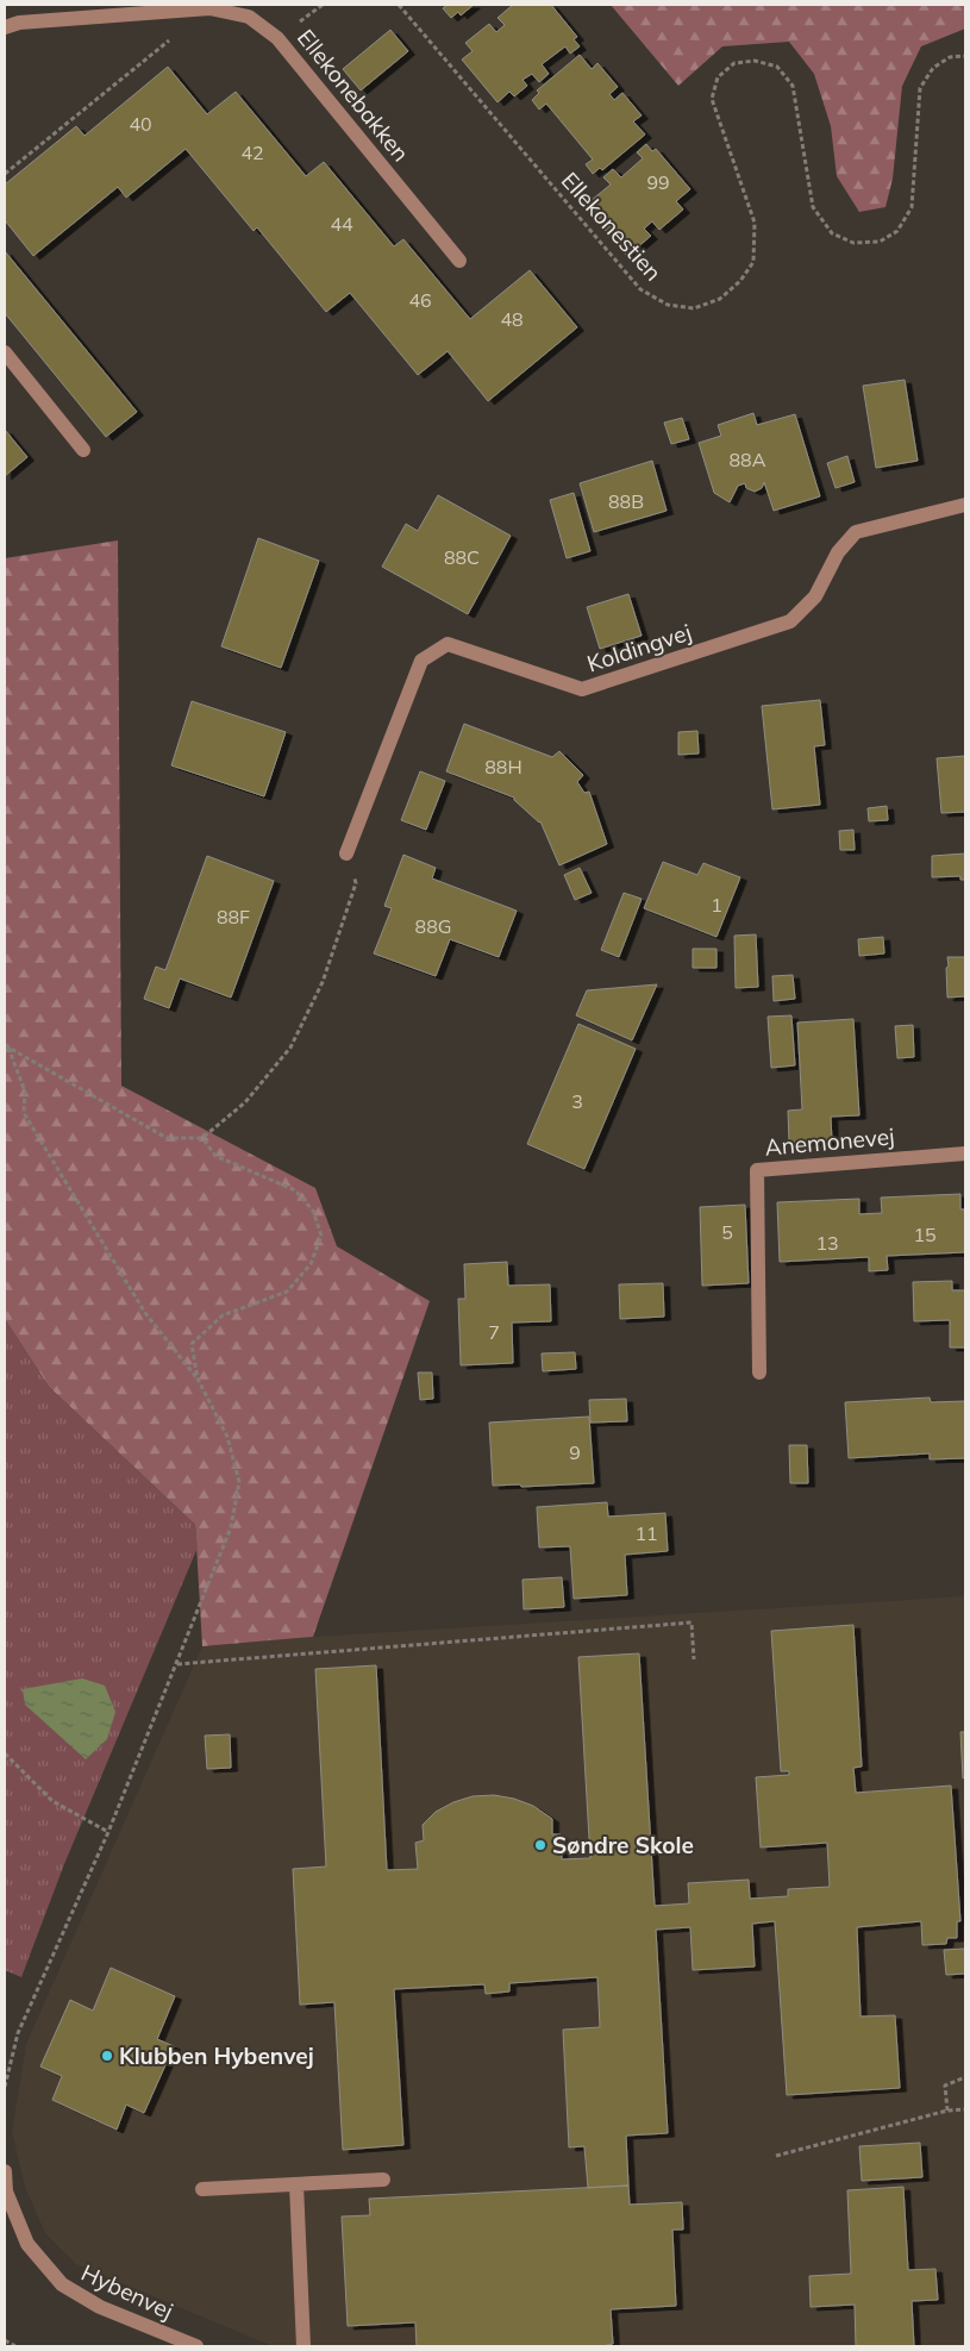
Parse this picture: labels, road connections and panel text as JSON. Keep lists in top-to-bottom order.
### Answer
{
  "streets": {
    "street": [
      "Ellekonebakken",
      "Koldingvej",
      "Anemonevej",
      "Hybenvej"
    ],
    "path": ["Ellekonestien"]
  },
  "places": ["Søndre Skole", "Klubben Hybenvej"],
  "house_numbers": [
    "40",
    "42",
    "99",
    "44",
    "46",
    "48",
    "88A",
    "88B",
    "88C",
    "88H",
    "1",
    "88F",
    "88G",
    "3",
    "5",
    "15",
    "13",
    "7",
    "9",
    "11"
  ]
}
